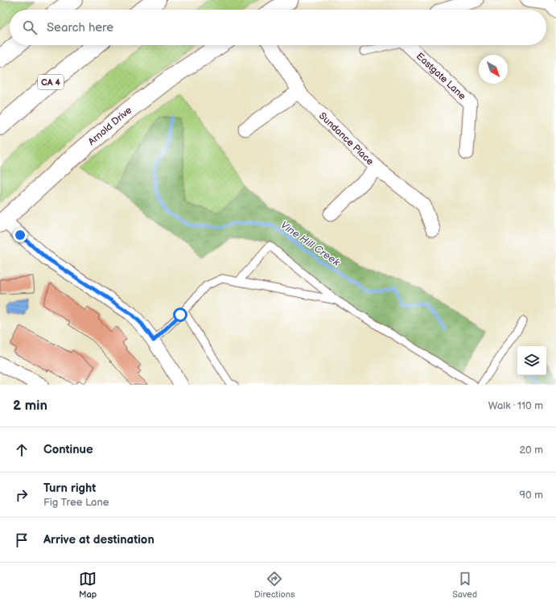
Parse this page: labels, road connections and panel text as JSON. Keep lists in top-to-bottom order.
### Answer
{
  "streets": {
    "highway": ["CA 4"],
    "street": ["Eastgate Lane", "Arnold Drive", "Sundance Place"]
  },
  "water": ["Vine Hill Creek"],
  "north": "bottom right",
  "page": {
    "search": "Search here",
    "heading": ["2 min", "Walk · 110 m"],
    "list": [
      ["Continue", "20 m"],
      ["Turn right", "Fig Tree Lane", "90 m"],
      "Arrive at destination"
    ],
    "nav": ["Map", "Directions", "Saved"]
  }
}
